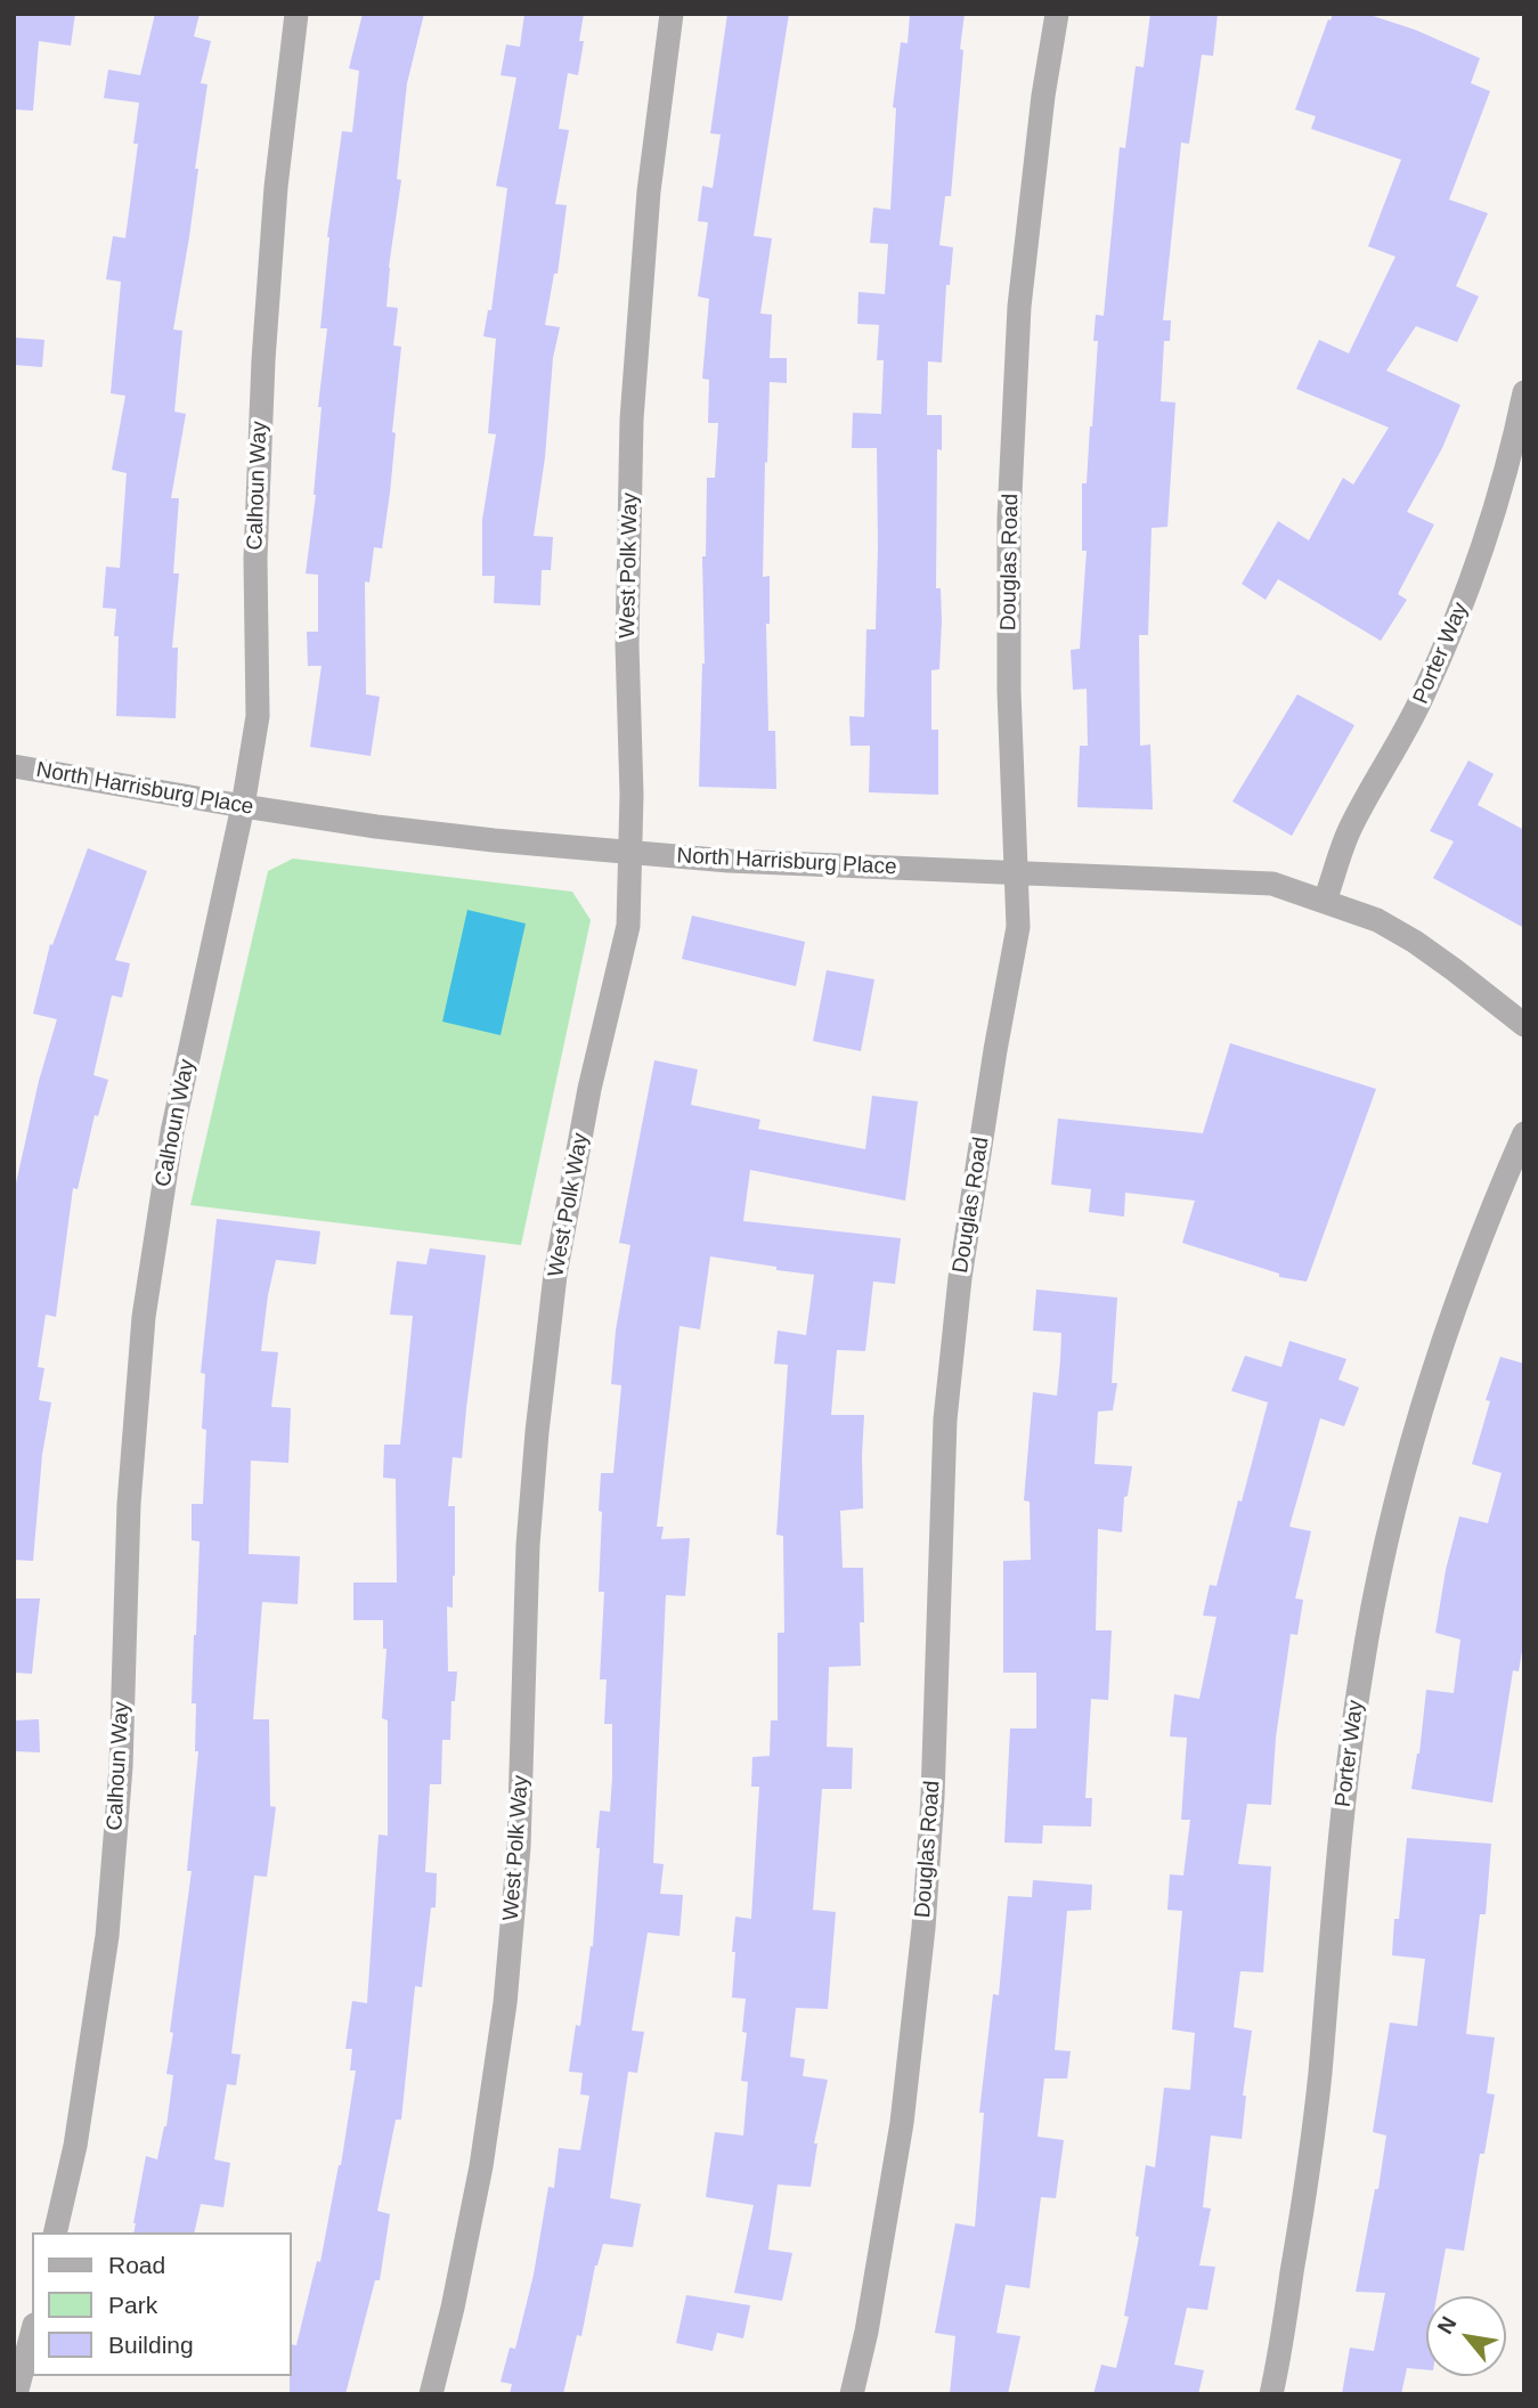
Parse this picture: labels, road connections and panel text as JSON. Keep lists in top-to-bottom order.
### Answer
{
  "streets": {
    "street": [
      "Calhoun Way",
      "Douglas Road",
      "West Polk Way",
      "Porter Way",
      "North Harrisburg Place"
    ]
  },
  "crossings": [
    ["Calhoun Way", "North Harrisburg Place"],
    ["Douglas Road", "North Harrisburg Place"],
    ["West Polk Way", "North Harrisburg Place"],
    ["Porter Way", "North Harrisburg Place"]
  ],
  "legend": ["Road", "Park", "Building"],
  "north": "top left"
}
